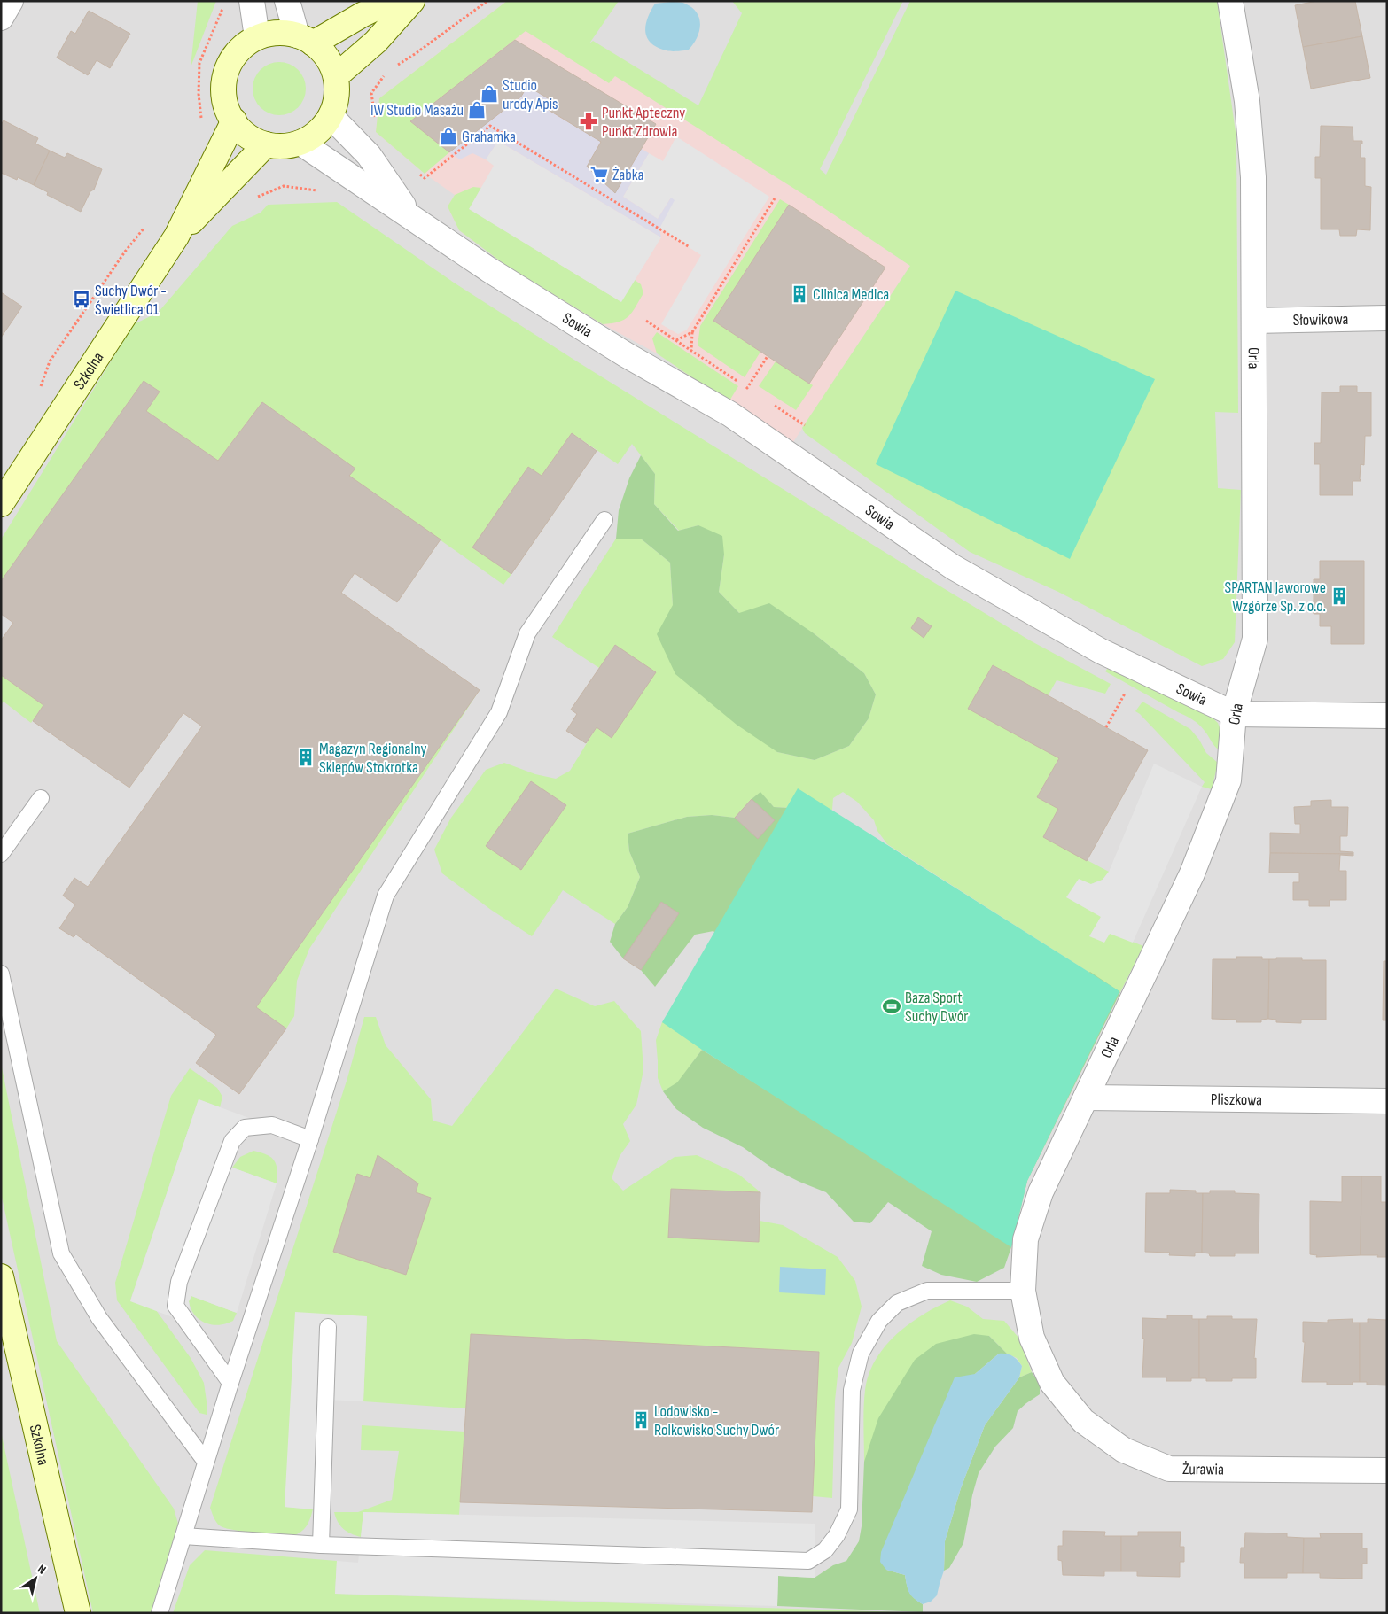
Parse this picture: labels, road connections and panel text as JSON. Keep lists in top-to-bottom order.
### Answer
{
  "streets": {
    "street": [
      "Słowikowa",
      "Sowia",
      "Orla",
      "Szkolna",
      "Pliszkowa",
      "Żurawia"
    ]
  },
  "crossings": [
    ["Słowikowa", "Orla"],
    ["Sowia", "Orla"],
    ["Sowia", "Szkolna"],
    ["Orla", "Pliszkowa"],
    ["Orla", "Żurawia"]
  ],
  "places": {
    "shop": ["Studio urody Apis", "IW Studio Masażu", "Grahamka"],
    "pharmacy": ["Punkt Apteczny Punkt Zdrowia"],
    "supermarket": ["Żabka"],
    "building": [
      "Clinica Medica",
      "SPARTAN Jaworowe Wzgórze Sp. z o.o.",
      "Magazyn Regionalny Sklepów Stokrotka",
      "Lodowisko - Rolkowisko Suchy Dwór"
    ],
    "bus stop": ["Suchy Dwór - Świetlica 01"],
    "sports": ["Baza Sport Suchy Dwór"]
  },
  "north": "top right"
}
